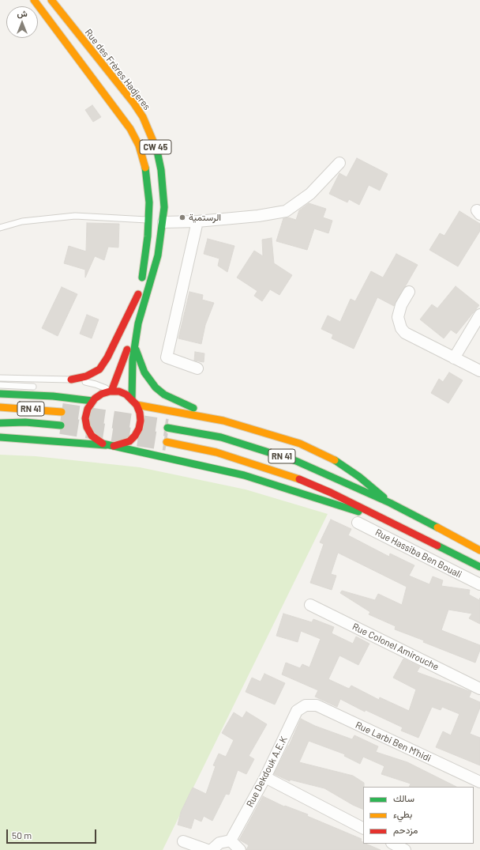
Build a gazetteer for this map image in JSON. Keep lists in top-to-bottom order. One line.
{"streets":{"main road":["Rue des Frères Hadjeres","CW 45","RN 41"],"street":["Rue Hassiba Ben Bouali","Rue Colonel Amirouche","Rue Larbi Ben M'hidi","Rue Dekdouk A.E.K"]},"crossings":[["Rue Larbi Ben M'hidi","Rue Dekdouk A.E.K"]],"places":["الرستمية"],"legend":["سالك","بطيء","مزدحم"],"scale_bar":"50 m","north":"top"}
